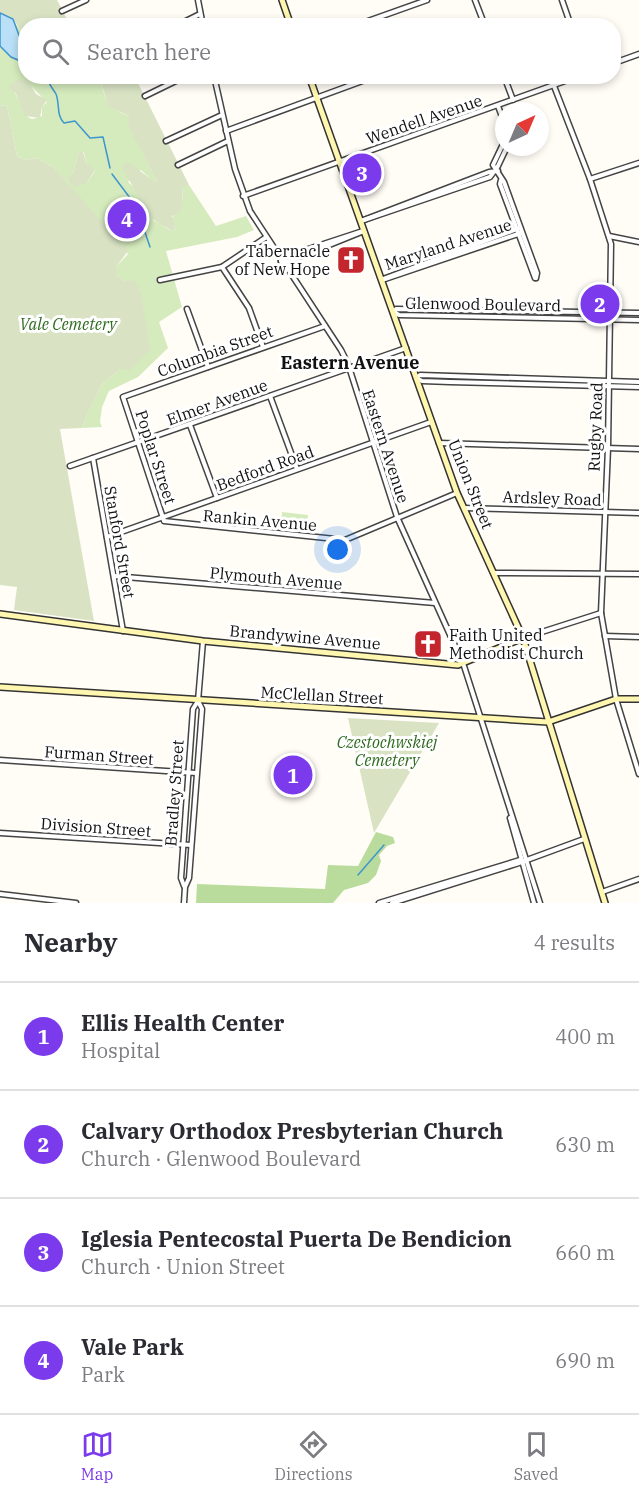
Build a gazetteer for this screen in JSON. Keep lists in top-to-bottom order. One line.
{"streets":{"main road":["Union Street","Brandywine Avenue","McClellan Street"],"street":["Wendell Avenue","Maryland Avenue","Glenwood Boulevard","Columbia Street","Elmer Avenue","Rugby Road","Eastern Avenue","Poplar Street","Bedford Road","Ardsley Road","Rankin Avenue","Stanford Street","Plymouth Avenue","Furman Street","Bradley Street","Division Street"]},"crossings":[["Wendell Avenue","Rugby Road"],["Wendell Avenue","Eastern Avenue"],["Wendell Avenue","Union Street"],["Maryland Avenue","Union Street"],["Glenwood Boulevard","Rugby Road"],["Glenwood Boulevard","Union Street"],["Columbia Street","Eastern Avenue"],["Columbia Street","Poplar Street"],["Elmer Avenue","Eastern Avenue"],["Elmer Avenue","Poplar Street"],["Elmer Avenue","Union Street"],["Elmer Avenue","Stanford Street"],["Rugby Road","Ardsley Road"],["Rugby Road","Brandywine Avenue"],["Rugby Road","McClellan Street"],["Eastern Avenue","Bedford Road"],["Eastern Avenue","Rankin Avenue"],["Eastern Avenue","Plymouth Avenue"],["Eastern Avenue","Brandywine Avenue"],["Eastern Avenue","McClellan Street"],["Poplar Street","Bedford Road"],["Poplar Street","Rankin Avenue"],["Bedford Road","Union Street"],["Bedford Road","Rankin Avenue"],["Bedford Road","Stanford Street"],["Union Street","Ardsley Road"],["Union Street","Rankin Avenue"],["Union Street","Brandywine Avenue"],["Union Street","McClellan Street"],["Stanford Street","Plymouth Avenue"],["Stanford Street","Brandywine Avenue"],["Brandywine Avenue","Bradley Street"],["McClellan Street","Bradley Street"],["Furman Street","Bradley Street"],["Bradley Street","Division Street"]],"districts":["Eastern Avenue"],"parks":["Vale Cemetery","Czestochwskiej Cemetery"],"places":{"church":["Tabernacle of New Hope","Faith United Methodist Church"]},"north":"top right","page":{"search":"Search here","pins":["3","4","2","1"],"heading":["Nearby","4 results"],"list":[{"mark":"1","name":"Ellis Health Center","note":"Hospital","value":"400 m"},{"mark":"2","name":"Calvary Orthodox Presbyterian Church","note":"Church · Glenwood Boulevard","value":"630 m"},{"mark":"3","name":"Iglesia Pentecostal Puerta De Bendicion","note":"Church · Union Street","value":"660 m"},{"mark":"4","name":"Vale Park","note":"Park","value":"690 m"}],"nav":["Map","Directions","Saved"]}}
